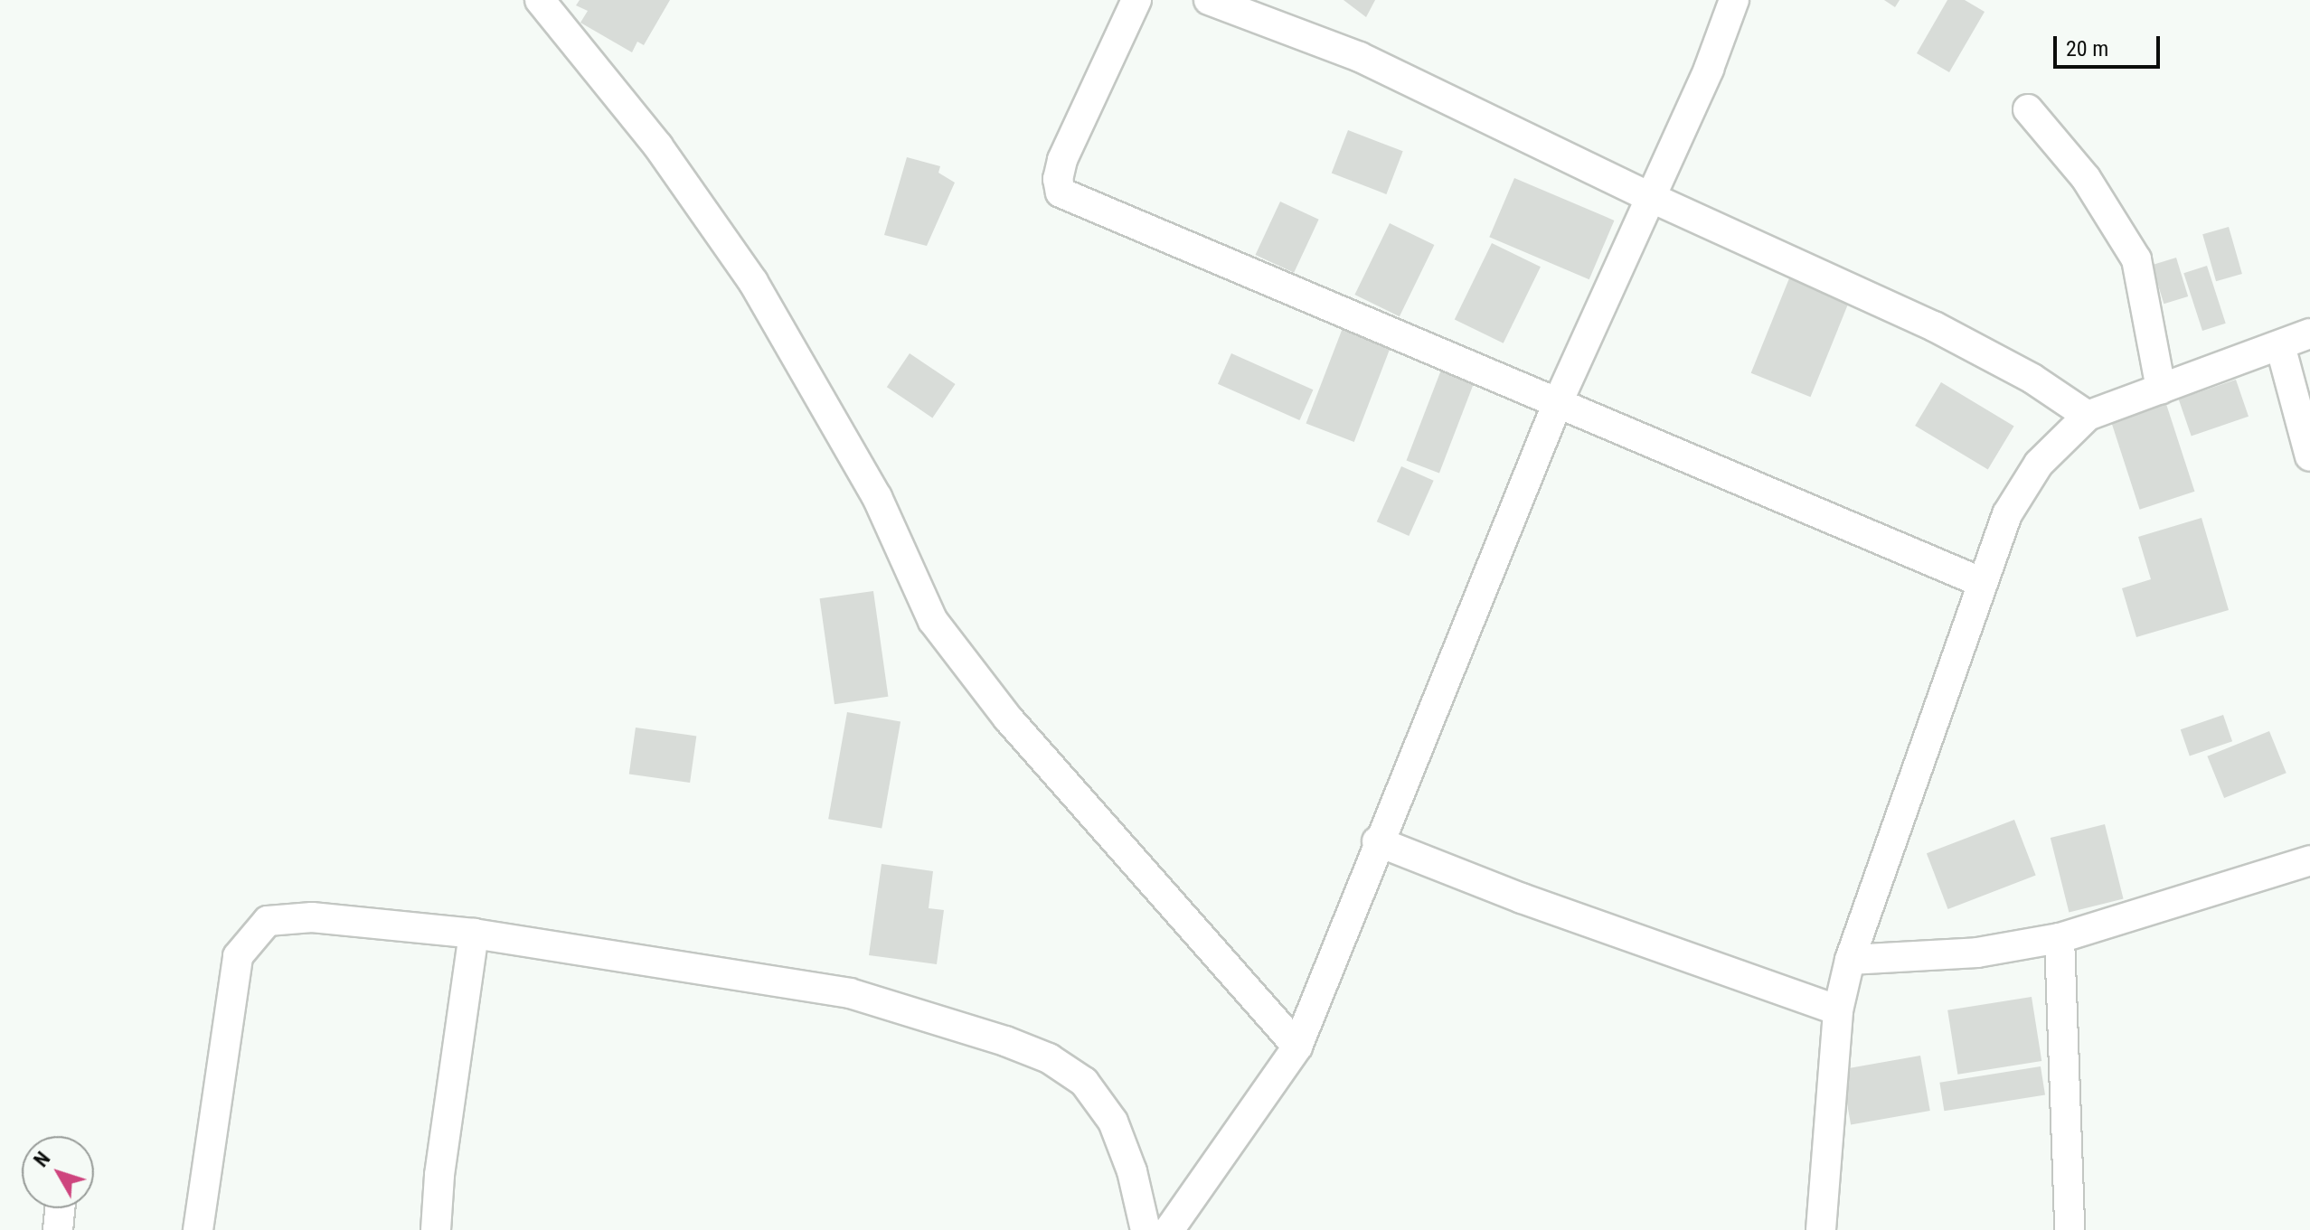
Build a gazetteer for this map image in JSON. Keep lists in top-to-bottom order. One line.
{"scale_bar":"20 m","north":"top left"}
